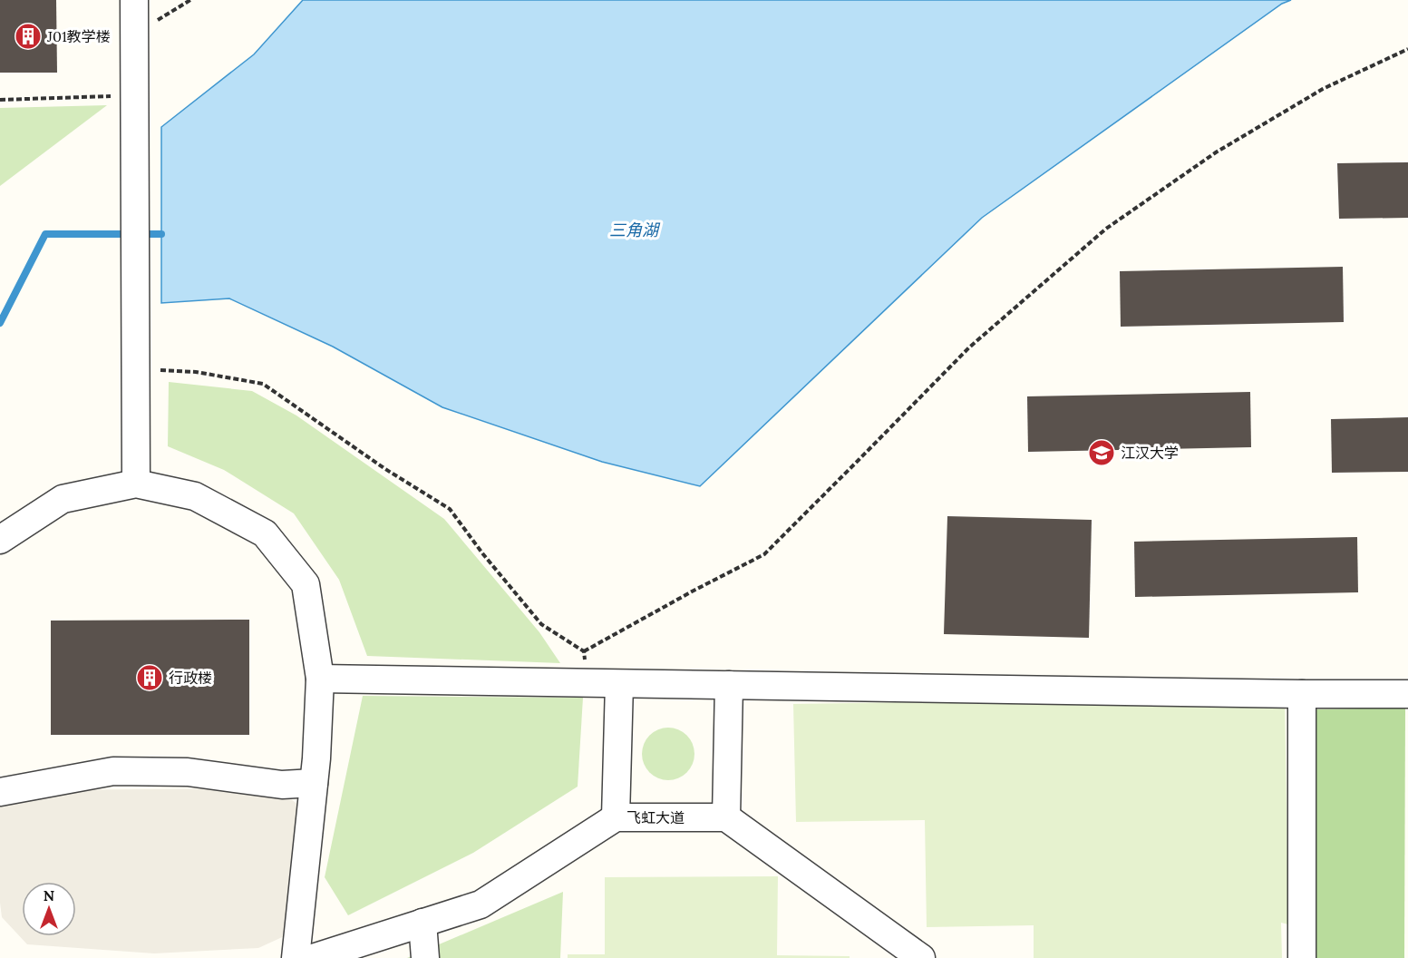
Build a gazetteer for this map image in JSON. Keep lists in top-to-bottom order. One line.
{"streets":{"lane":["飞虹大道"]},"water":["三角湖"],"places":{"building":["J01教学楼","行政楼"],"school or university":["江汉大学"]},"north":"top"}
